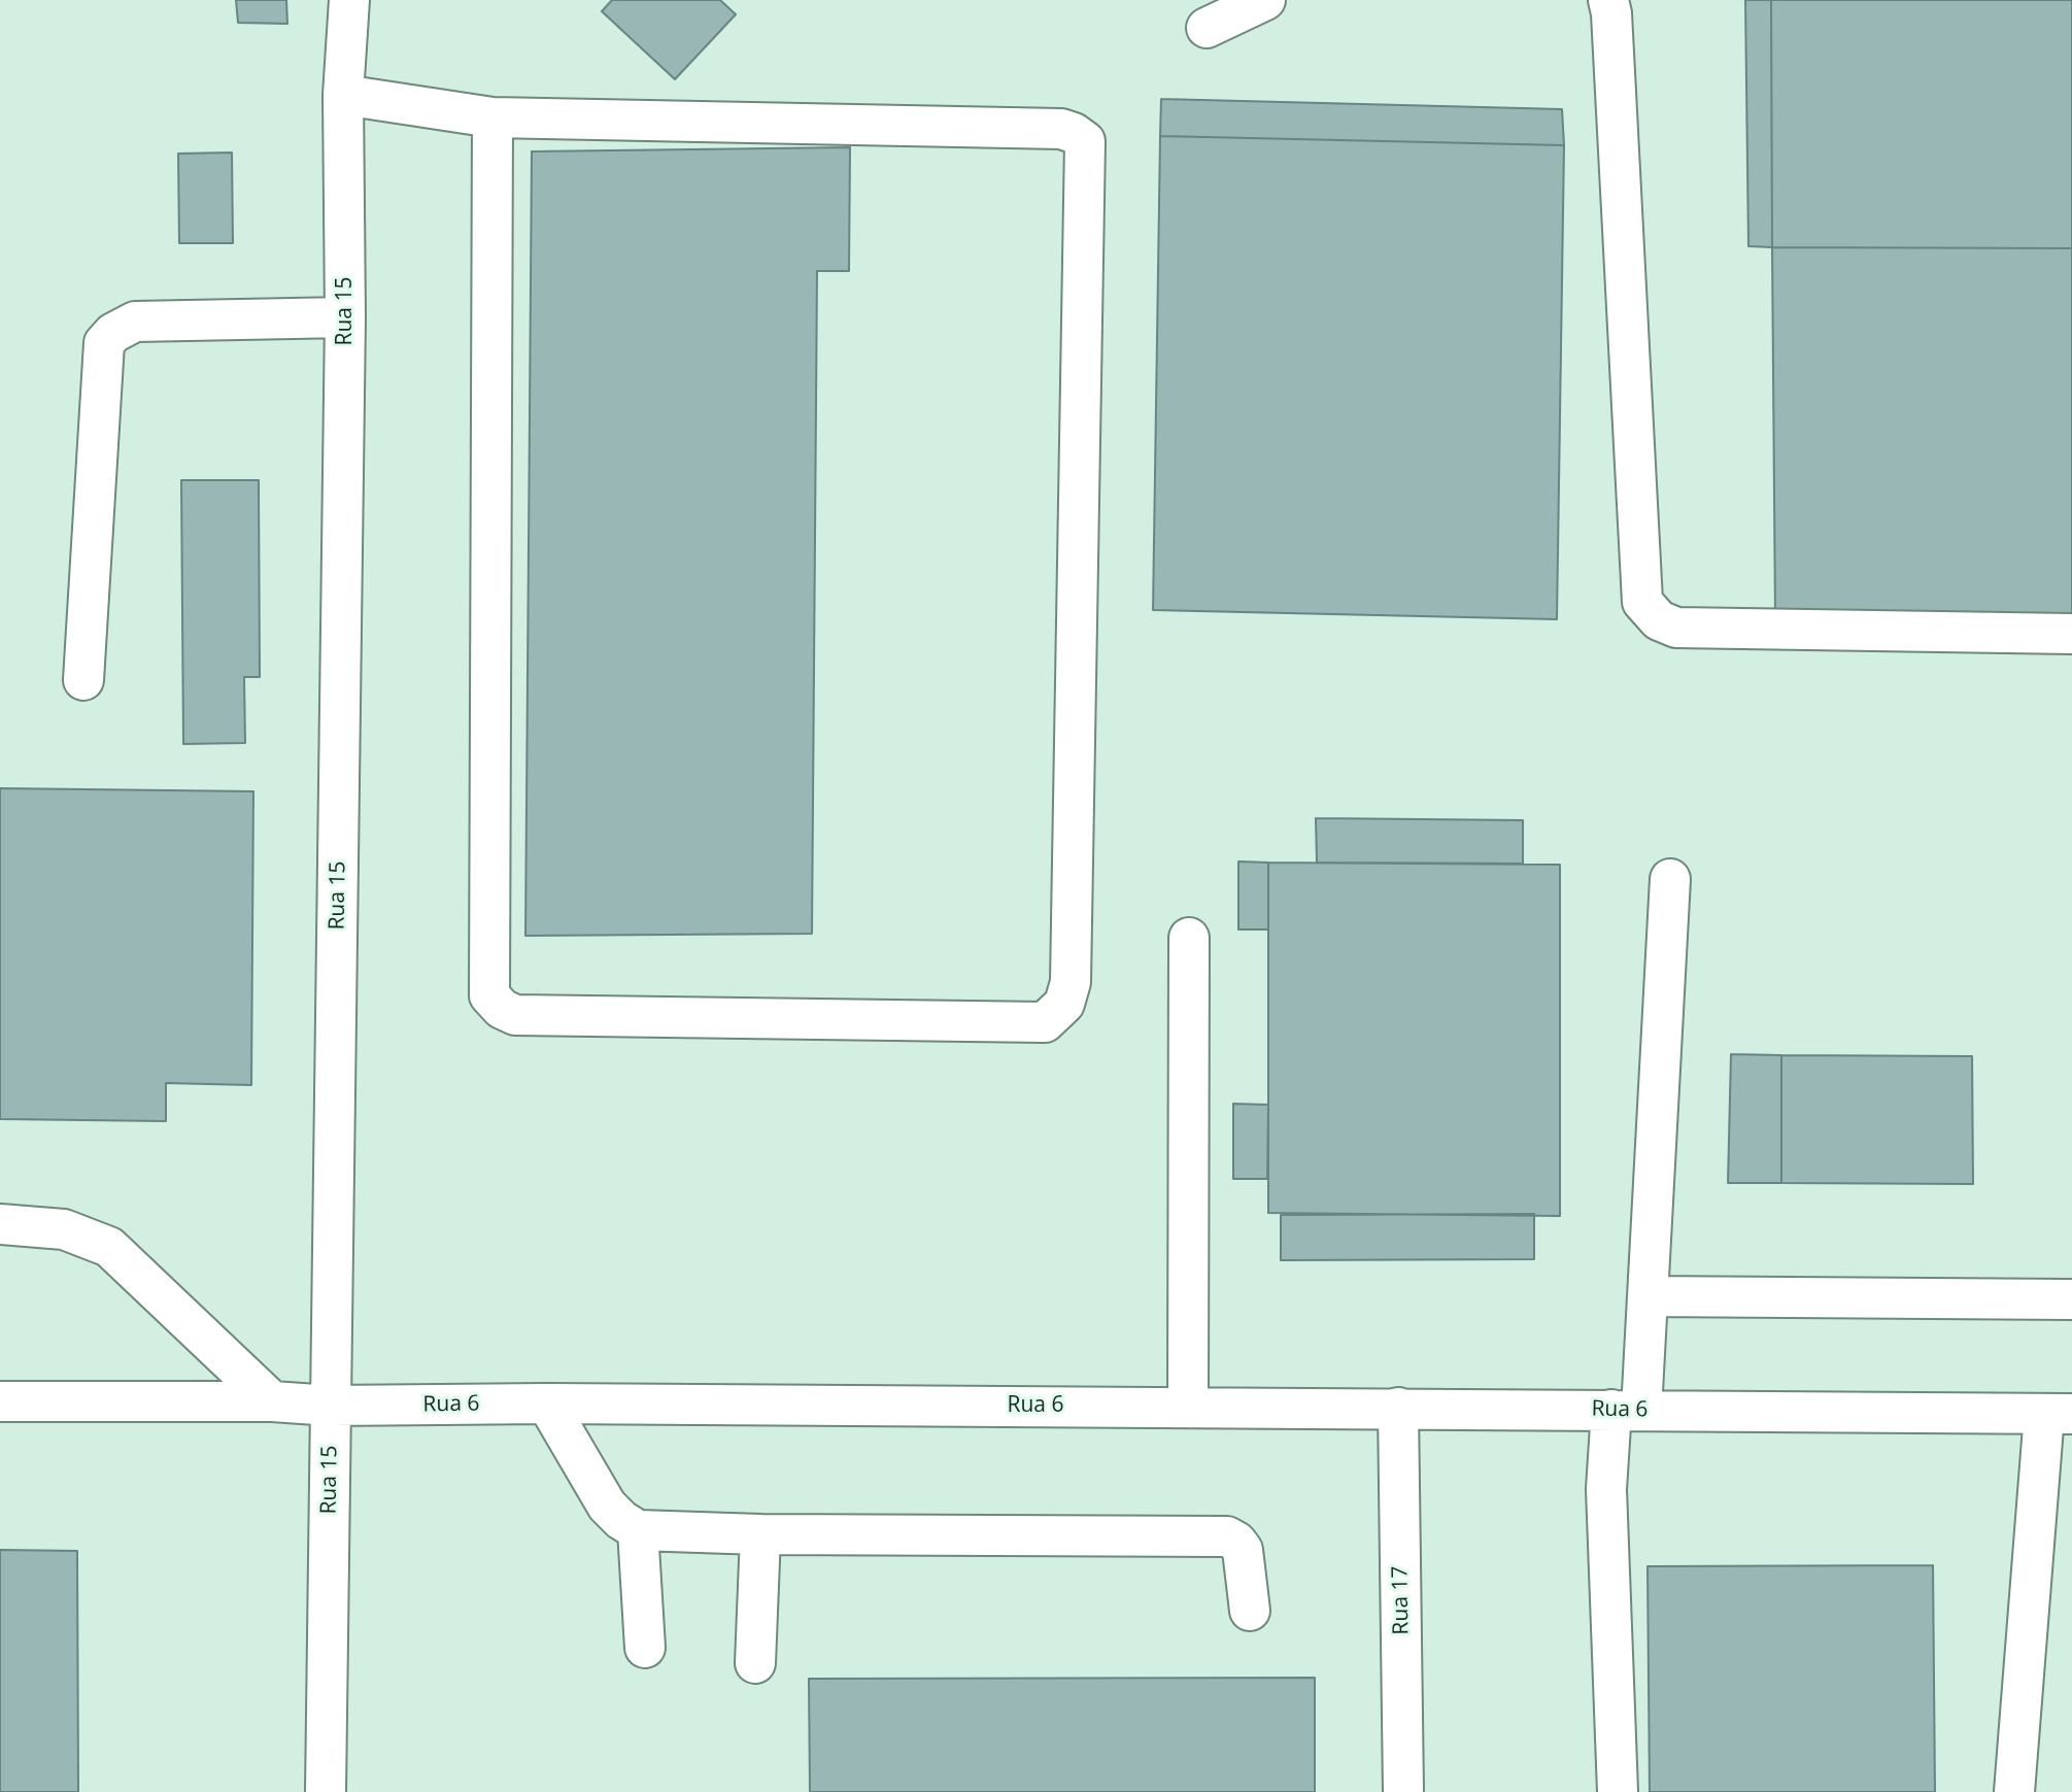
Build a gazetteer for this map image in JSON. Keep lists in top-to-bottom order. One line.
{"streets":{"street":["Rua 15","Rua 6","Rua 17"]},"crossings":[["Rua 15","Rua 6"],["Rua 6","Rua 17"]]}
